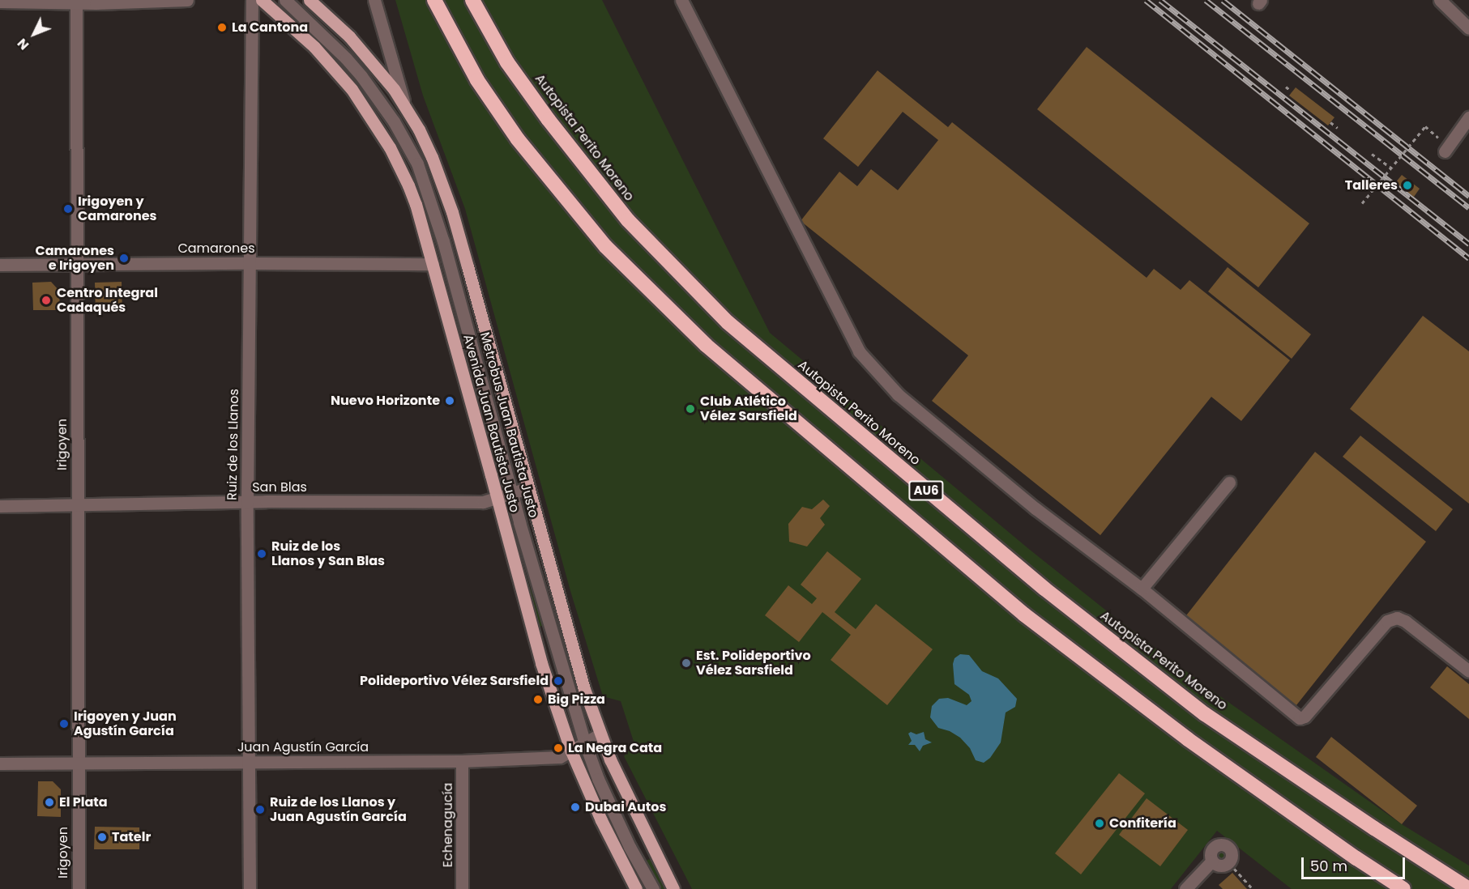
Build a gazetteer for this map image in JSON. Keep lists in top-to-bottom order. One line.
{"streets":{"highway":["Autopista Perito Moreno","AU6"],"main road":["Avenida Juan Bautista Justo"],"street":["Camarones","Metrobus Juan Bautista Justo","Irigoyen","Ruiz de los Llanos","San Blas","Juan Agustín García","Echenagucía"]},"crossings":[["Camarones","Avenida Juan Bautista Justo"],["Camarones","Irigoyen"],["Camarones","Ruiz de los Llanos"],["Avenida Juan Bautista Justo","San Blas"],["Avenida Juan Bautista Justo","Juan Agustín García"],["Metrobus Juan Bautista Justo","San Blas"],["Metrobus Juan Bautista Justo","Juan Agustín García"],["Irigoyen","San Blas"],["Irigoyen","Juan Agustín García"],["Ruiz de los Llanos","San Blas"],["Ruiz de los Llanos","Juan Agustín García"],["Juan Agustín García","Echenagucía"]],"places":["La Cantona","Talleres","Irigoyen y Camarones","Camarones e Irigoyen","Centro Integral Cadaqués","Nuevo Horizonte","Club Atlético Vélez Sarsfield","Ruiz de los Llanos y San Blas","Est. Polideportivo Vélez Sarsfield","Polideportivo Vélez Sarsfield","Big Pizza","Irigoyen y Juan Agustín García","La Negra Cata","El Plata","Dubai Autos","Ruiz de los Llanos y Juan Agustín García","Confitería","Tatelr"],"scale_bar":"50 m","north":"bottom left"}
